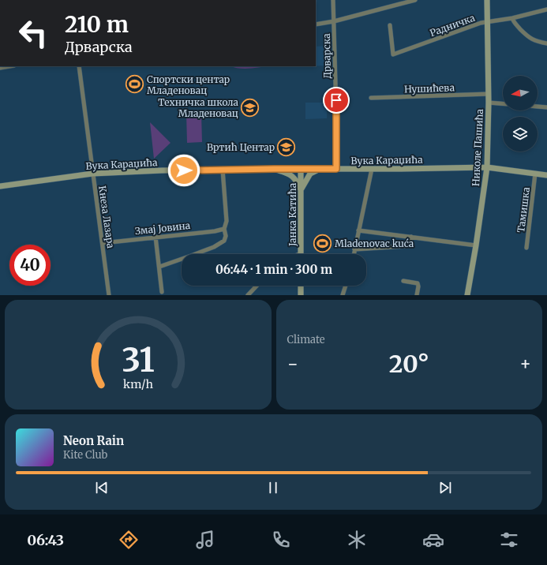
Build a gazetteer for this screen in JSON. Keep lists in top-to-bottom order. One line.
{"streets":{"street":["Радничка","Дрварска","Нушићева","Николе Пашића","Вука Караџића","Тамишка","Јанка Катића","Кнеза Лазара","Змај Јовина"]},"crossings":[["Радничка","Николе Пашића"],["Дрварска","Вука Караџића"],["Нушићева","Николе Пашића"],["Николе Пашића","Вука Караџића"],["Вука Караџића","Тамишка"],["Вука Караџића","Јанка Катића"],["Вука Караџића","Кнеза Лазара"],["Кнеза Лазара","Змај Јовина"]],"places":{"sports":["Спортски центар Младеновац","Mladenovac kuća"],"school or university":["Техничка школа Младеновац","Вртић Центар"]},"north":"left","page":{"turn":["210 m","Дрварска"],"limit":"40","trip":"06:44 · 1 min · 300 m","tile":"Climate","heat":["−","20°","+"],"song":["Neon Rain","Kite Club"],"tabs":"06:43","gauge":["31","km/h"]}}
